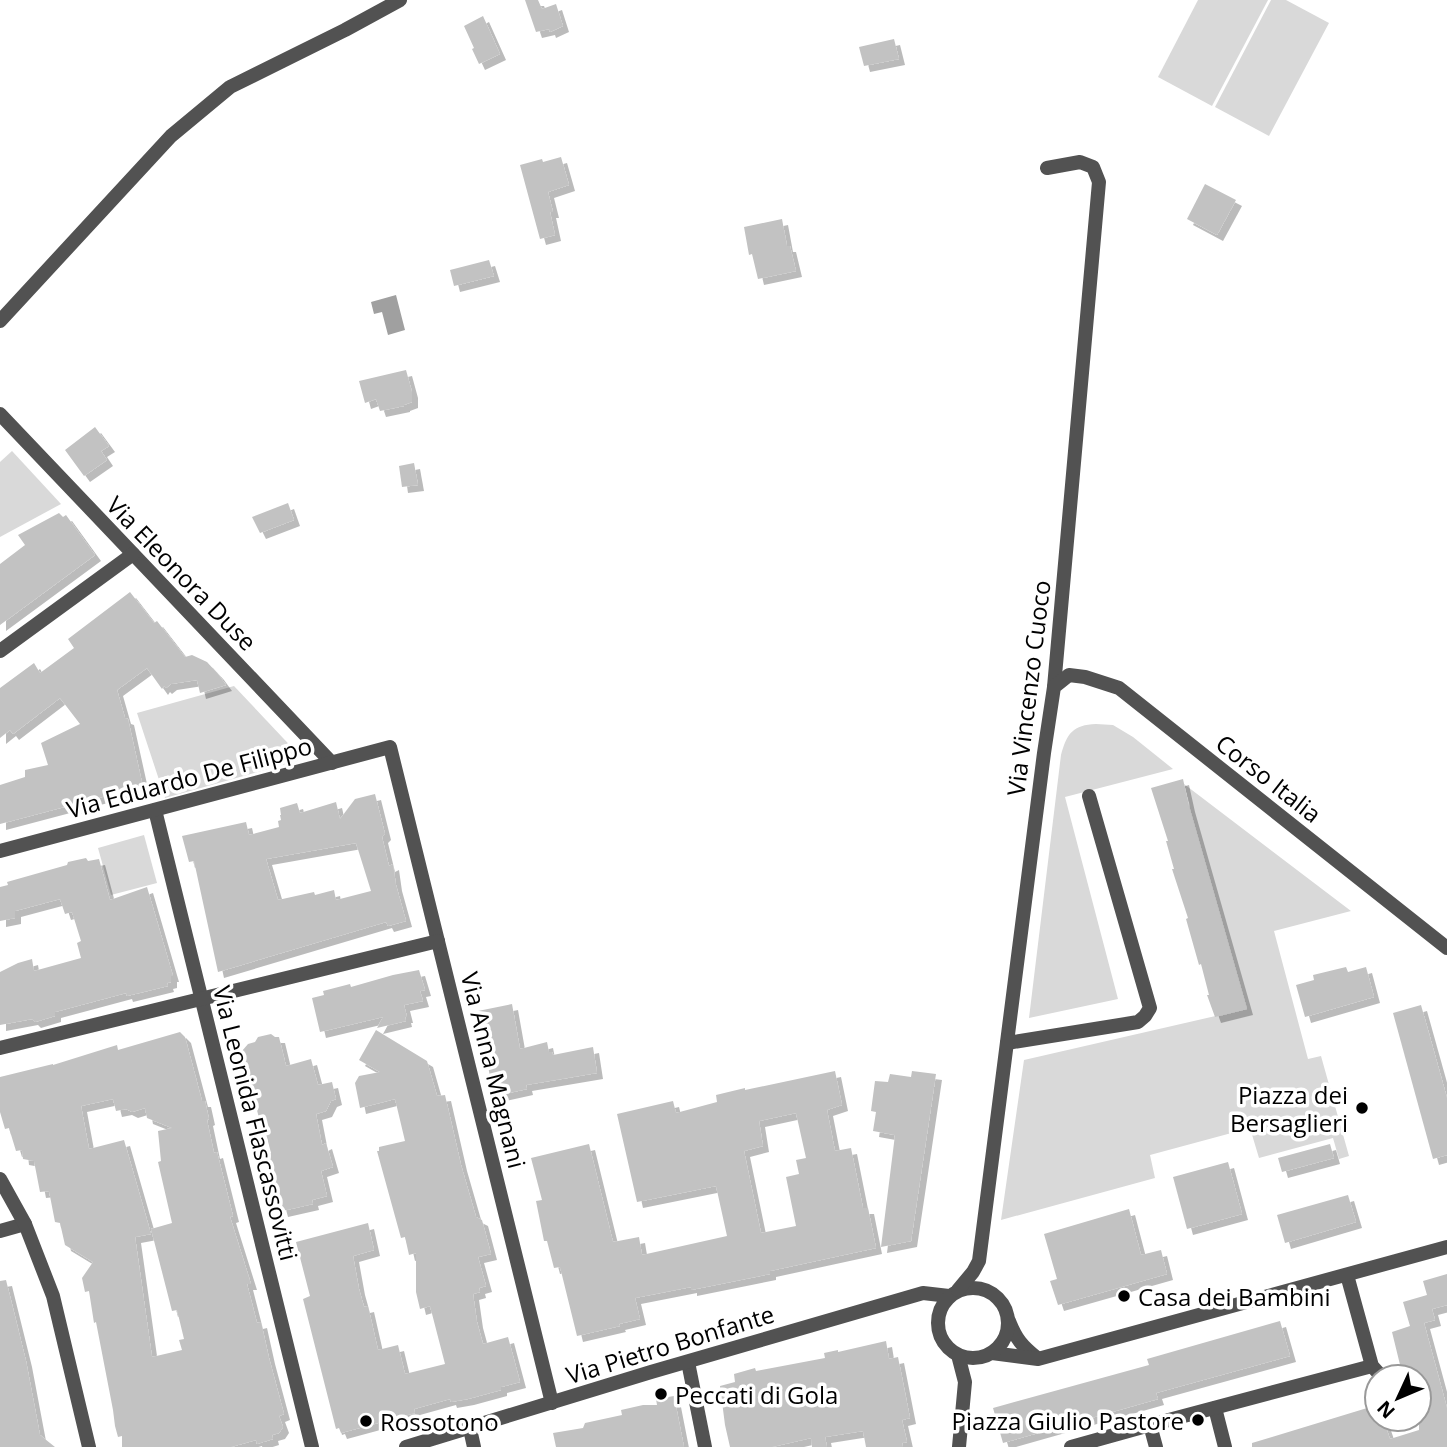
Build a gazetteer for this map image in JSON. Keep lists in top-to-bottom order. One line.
{"streets":{"street":["Via Eleonora Duse","Via Vincenzo Cuoco","Via Eduardo De Filippo","Corso Italia","Via Anna Magnani","Via Leonida Flascassovitti","Via Pietro Bonfante"]},"crossings":[["Via Eleonora Duse","Via Eduardo De Filippo"],["Via Vincenzo Cuoco","Corso Italia"],["Via Vincenzo Cuoco","Via Pietro Bonfante"],["Via Eduardo De Filippo","Via Anna Magnani"],["Via Eduardo De Filippo","Via Leonida Flascassovitti"],["Via Anna Magnani","Via Pietro Bonfante"]],"places":["Piazza dei Bersaglieri","Casa dei Bambini","Peccati di Gola","Piazza Giulio Pastore","Rossotono"],"north":"bottom left"}
